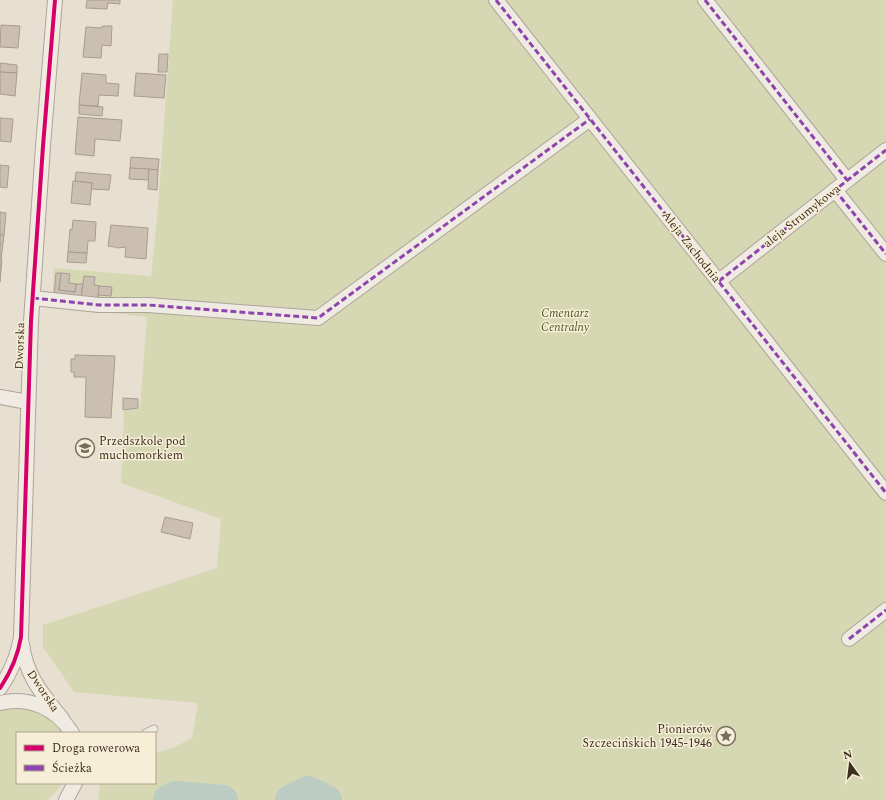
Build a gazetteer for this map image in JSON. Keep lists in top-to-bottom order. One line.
{"streets":{"street":["aleja Strumykowa","Aleja Zachodnia","Dworska"]},"crossings":[["aleja Strumykowa","Aleja Zachodnia"]],"parks":["Cmentarz Centralny"],"places":{"school or university":["Przedszkole pod muchomorkiem"],"place":["Pionierów Szczecińskich 1945-1946"]},"legend":["Droga rowerowa","Ścieżka"],"north":"top"}
